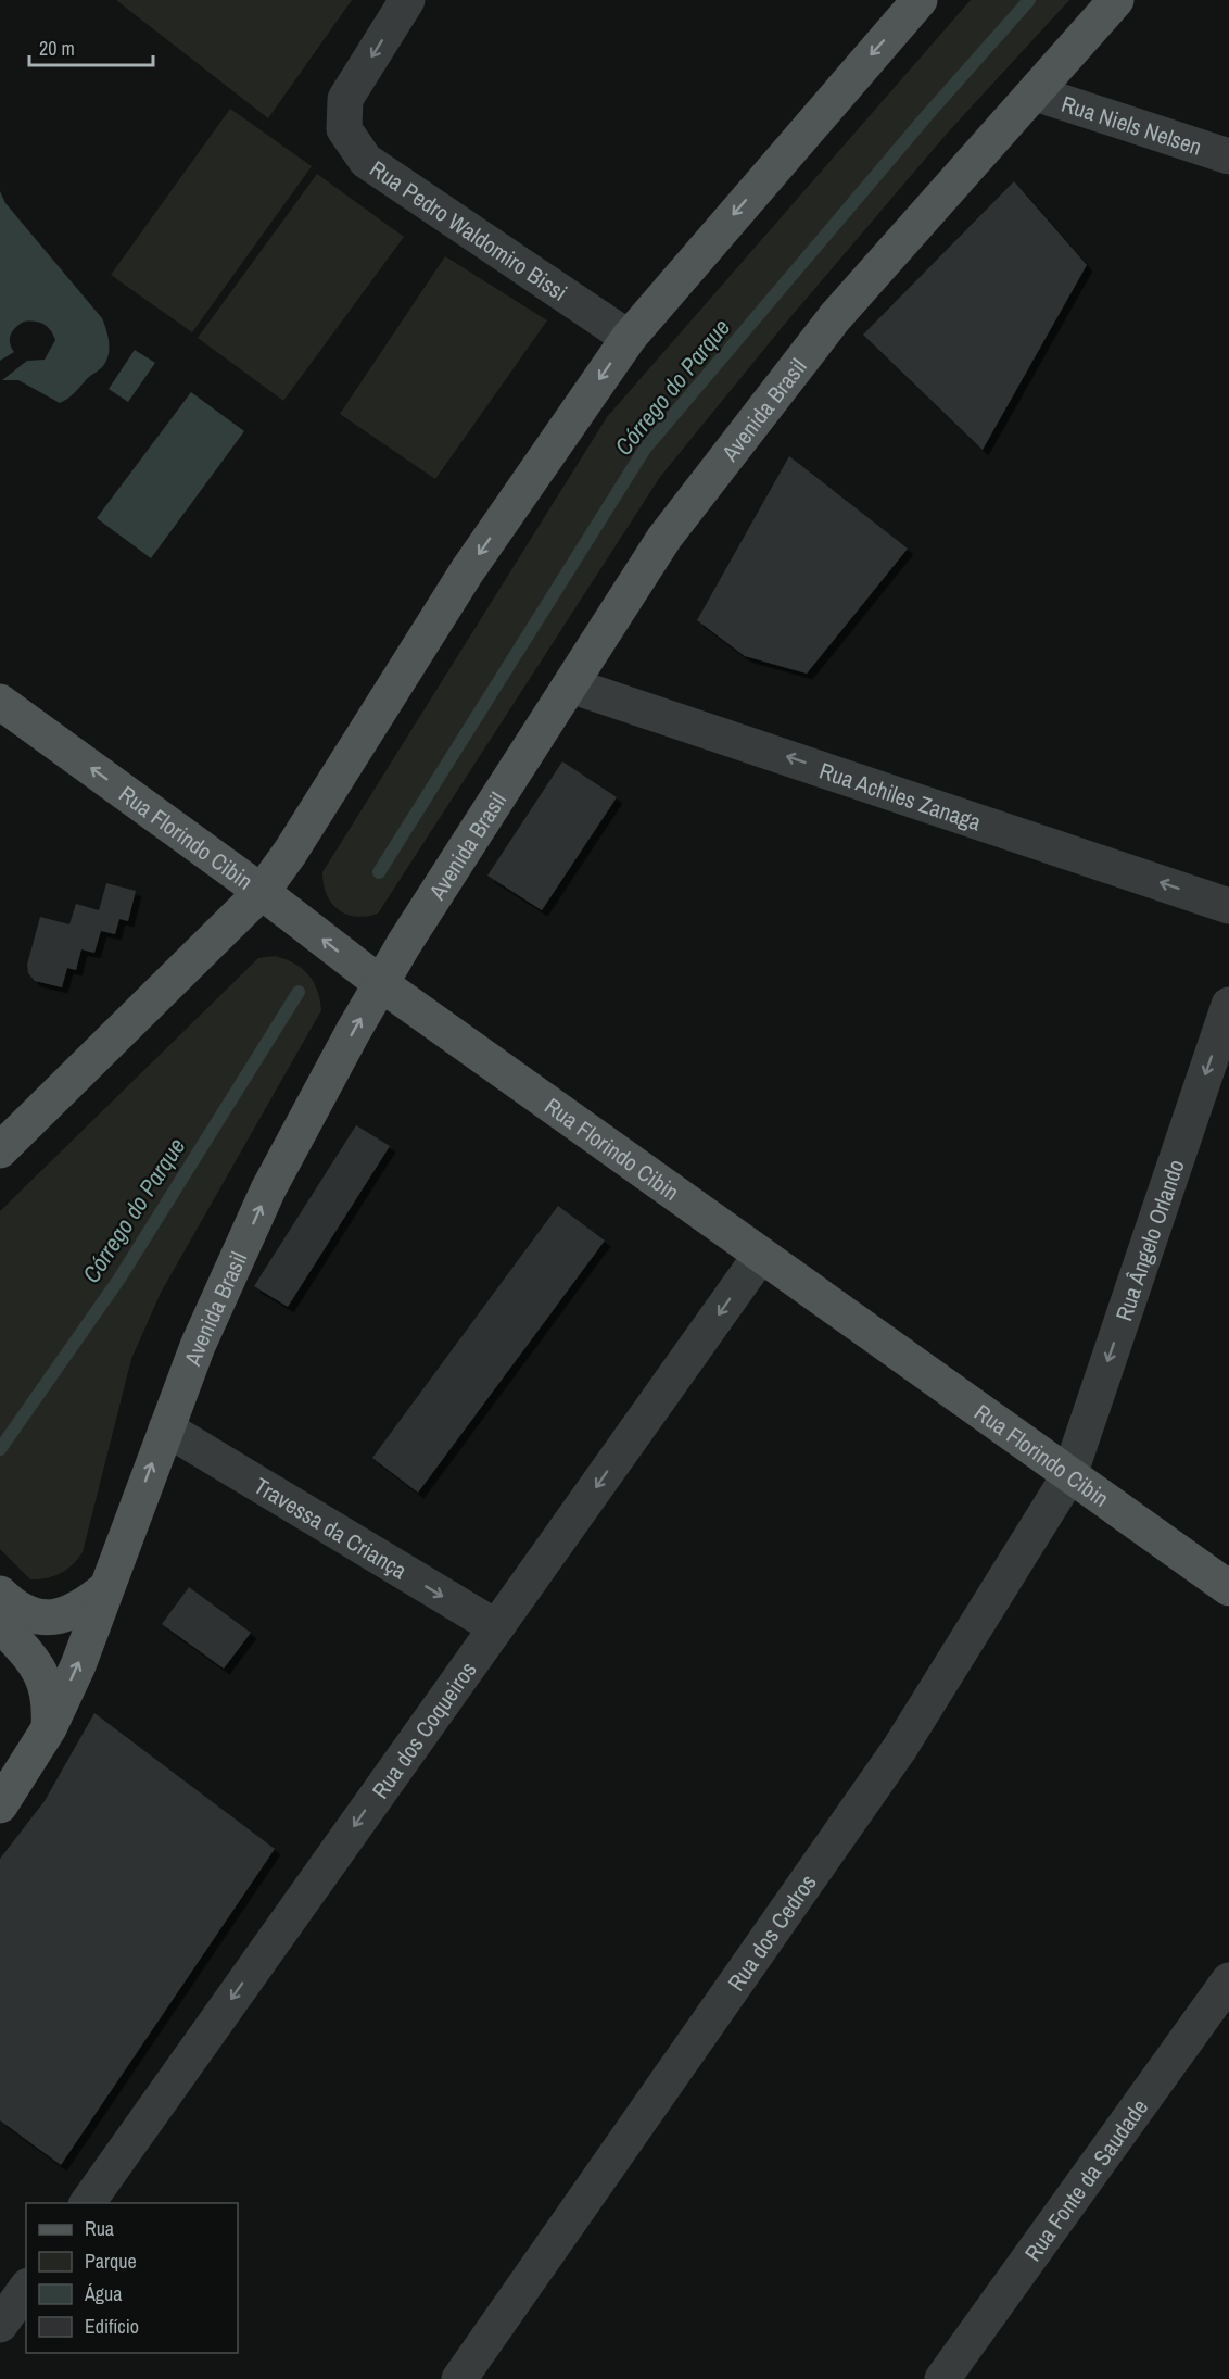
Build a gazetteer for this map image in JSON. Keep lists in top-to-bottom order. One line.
{"streets":{"main road":["Avenida Brasil","Rua Florindo Cibin"],"street":["Rua Niels Nelsen","Rua Pedro Waldomiro Bissi","Rua Achiles Zanaga","Rua Ângelo Orlando","Travessa da Criança","Rua dos Coqueiros","Rua dos Cedros","Rua Fonte da Saudade"]},"crossings":[["Rua Niels Nelsen","Avenida Brasil"],["Avenida Brasil","Rua Achiles Zanaga"],["Avenida Brasil","Rua Florindo Cibin"],["Avenida Brasil","Travessa da Criança"],["Rua Florindo Cibin","Rua Ângelo Orlando"],["Rua Florindo Cibin","Rua dos Coqueiros"],["Rua Florindo Cibin","Rua dos Cedros"],["Rua Ângelo Orlando","Rua dos Cedros"],["Travessa da Criança","Rua dos Coqueiros"]],"one_way":["Rua Pedro Waldomiro Bissi","Rua Achiles Zanaga","Rua Ângelo Orlando","Travessa da Criança","Rua dos Coqueiros"],"water":["Córrego do Parque"],"legend":["Rua","Parque","Água","Edifício"],"scale_bar":"20 m"}
